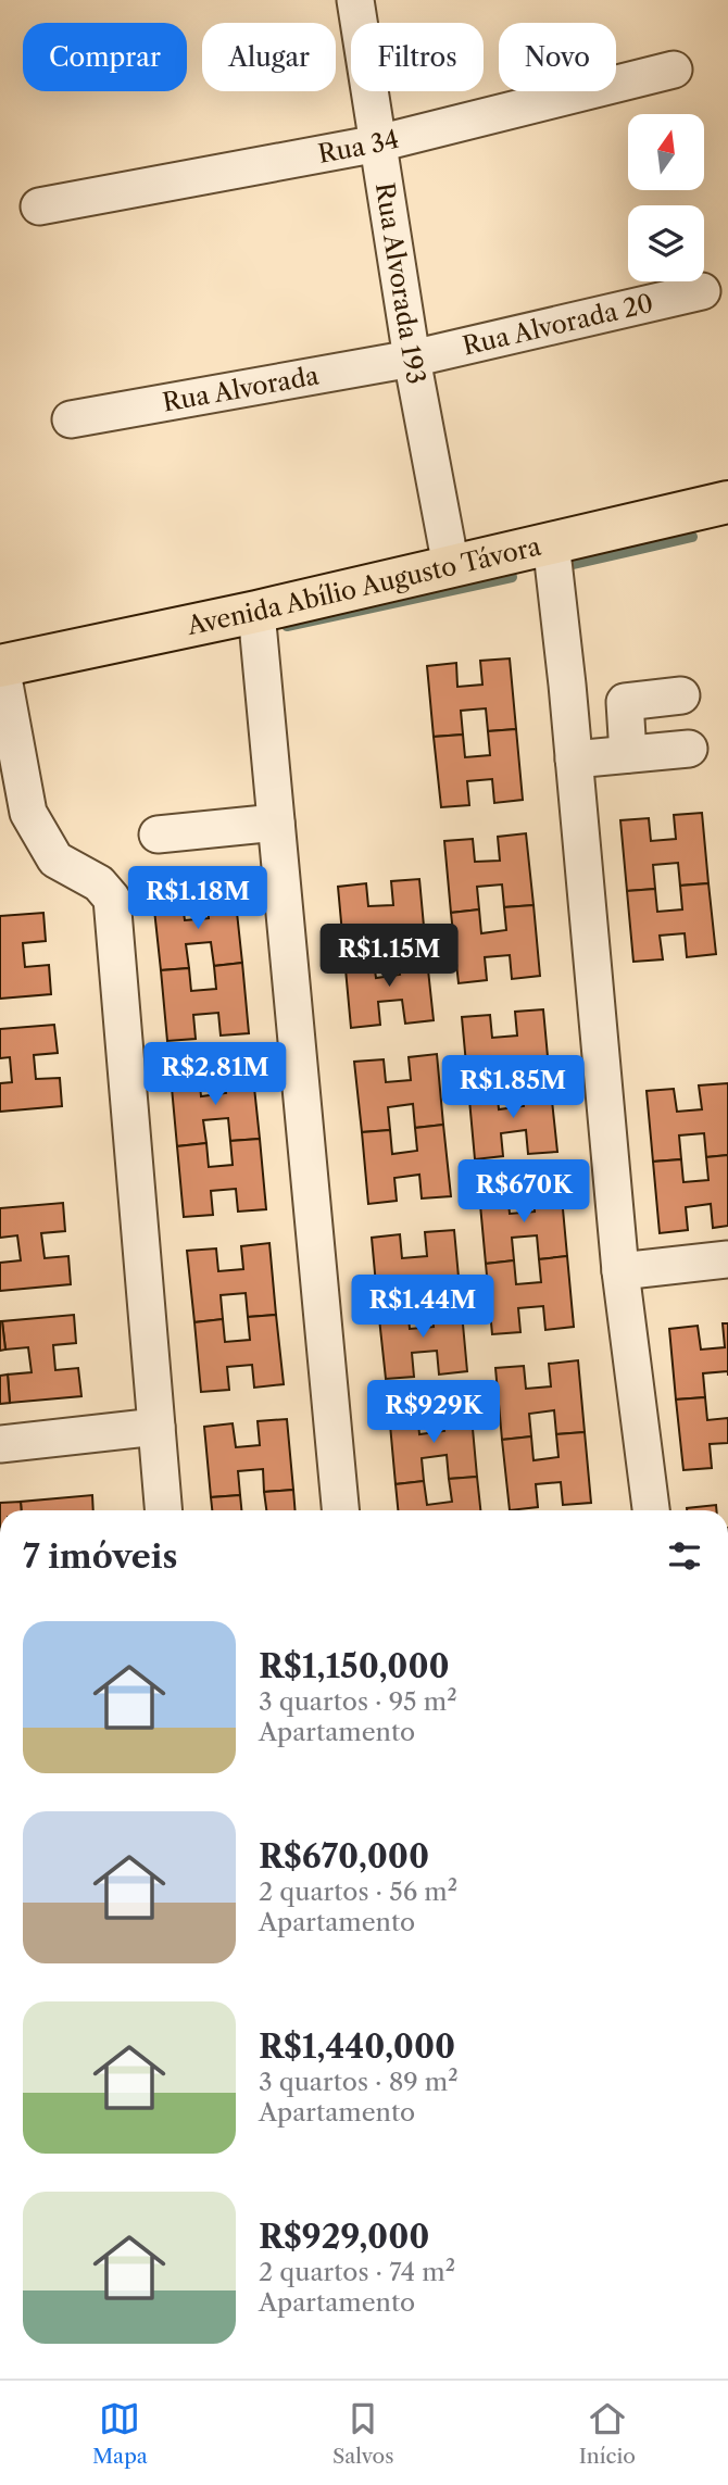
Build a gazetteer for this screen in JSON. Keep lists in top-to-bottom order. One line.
{"streets":{"main road":["Avenida Abílio Augusto Távora"],"street":["Rua 34","Rua Alvorada 193","Rua Alvorada 20","Rua Alvorada"]},"crossings":[["Rua 34","Rua Alvorada 193"],["Rua Alvorada 193","Rua Alvorada 20"],["Rua Alvorada 193","Rua Alvorada"],["Rua Alvorada 193","Avenida Abílio Augusto Távora"],["Rua Alvorada 20","Rua Alvorada"]],"north":"top","page":{"chip":["Comprar","Alugar","Filtros","Novo"],"price":["R$1.18M","R$1.15M","R$2.81M","R$1.85M","R$670K","R$1.44M","R$929K"],"heading":"7 imóveis","list":[{"name":"R$1,150,000","note":"3 quartos · 95 m² · Apartamento"},{"name":"R$670,000","note":"2 quartos · 56 m² · Apartamento"},{"name":"R$1,440,000","note":"3 quartos · 89 m² · Apartamento"},{"name":"R$929,000","note":"2 quartos · 74 m² · Apartamento"}],"tabs":["Mapa","Salvos","Início"]}}
